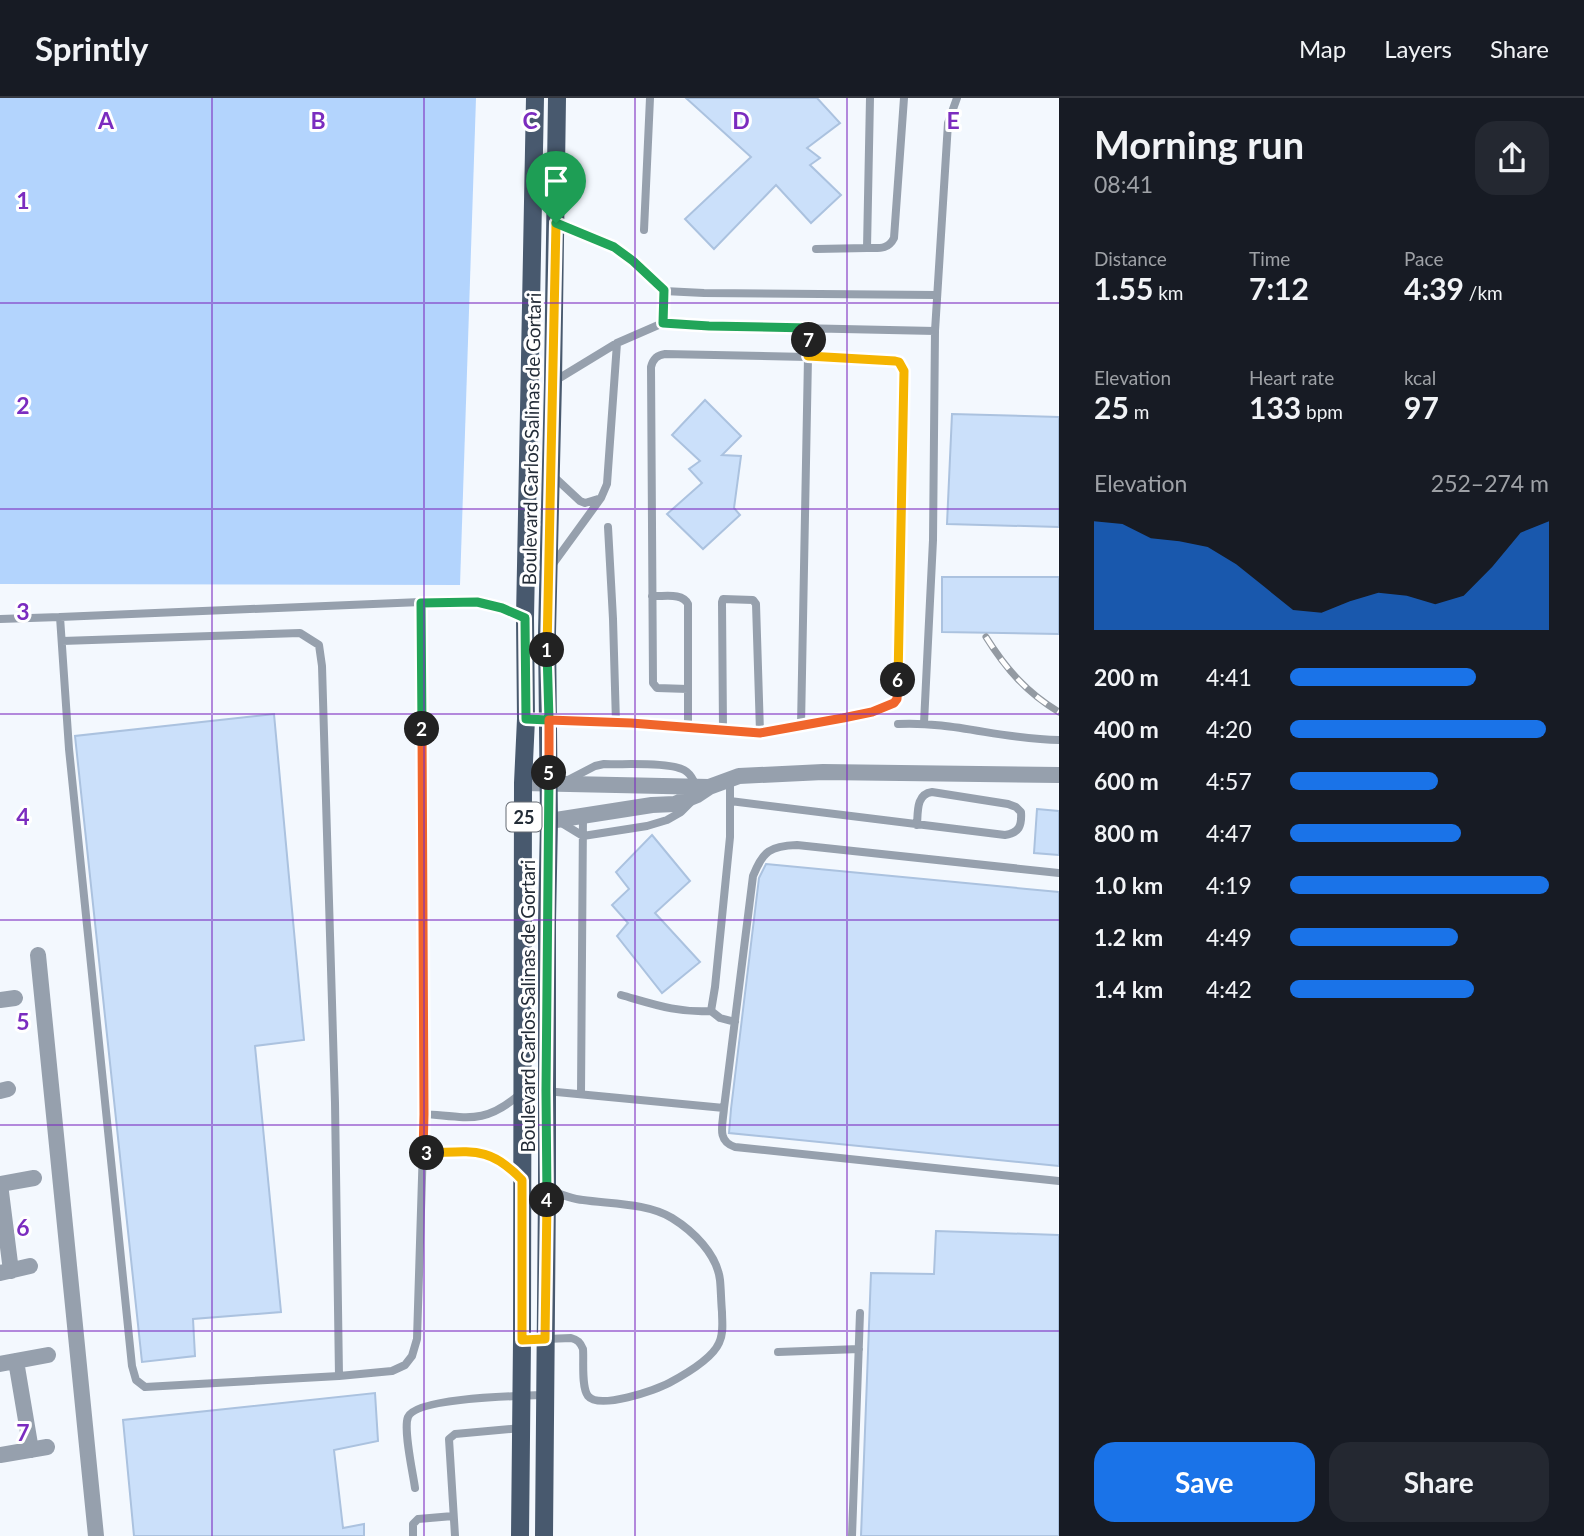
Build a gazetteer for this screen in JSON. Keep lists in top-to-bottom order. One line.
{"streets":{"main road":["Boulevard Carlos Salinas de Gortari","25"]},"page":{"header":"Sprintly","nav":["Map","Layers","Share"],"heading":["Morning run","08:41"],"stats":[["Distance","1.55 km"],["Time","7:12"],["Pace","4:39 /km"],["Elevation","25 m"],["Heart rate","133 bpm"],["kcal","97"]],"pins":["7","1","6","2","5","3","4"],"chart":["Elevation","252–274 m"],"list":[{"name":"200 m","note":"4:41"},{"name":"400 m","note":"4:20"},{"name":"600 m","note":"4:57"},{"name":"800 m","note":"4:47"},{"name":"1.0 km","note":"4:19"},{"name":"1.2 km","note":"4:49"},{"name":"1.4 km","note":"4:42"}],"buttons":["Save","Share"]},"grid":{"columns":["A","B","C","D","E"],"rows":["1","2","3","4","5","6","7"]}}
